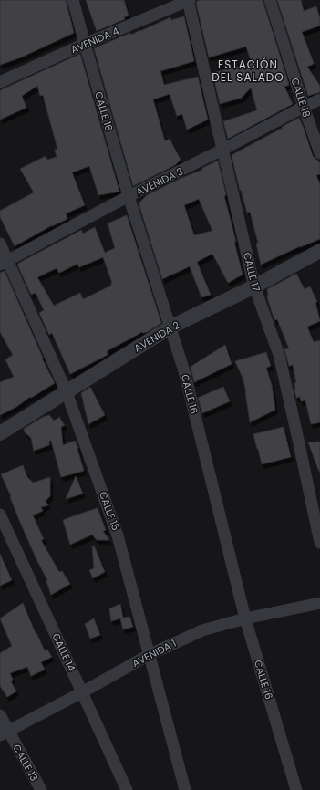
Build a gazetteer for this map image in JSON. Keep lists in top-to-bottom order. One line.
{"streets":{"street":["AVENIDA 4","CALLE 18","CALLE 16","AVENIDA 3","CALLE 17","AVENIDA 2","CALLE 15","CALLE 14","AVENIDA 1","CALLE 13"]},"crossings":[["AVENIDA 4","CALLE 16"],["AVENIDA 4","CALLE 17"],["CALLE 18","AVENIDA 3"],["CALLE 16","AVENIDA 3"],["CALLE 16","AVENIDA 2"],["CALLE 16","AVENIDA 1"],["AVENIDA 3","CALLE 17"],["AVENIDA 3","CALLE 15"],["CALLE 17","AVENIDA 2"],["AVENIDA 2","CALLE 15"],["CALLE 15","AVENIDA 1"],["CALLE 14","AVENIDA 1"],["AVENIDA 1","CALLE 13"]],"districts":["ESTACIÓN DEL SALADO"]}
